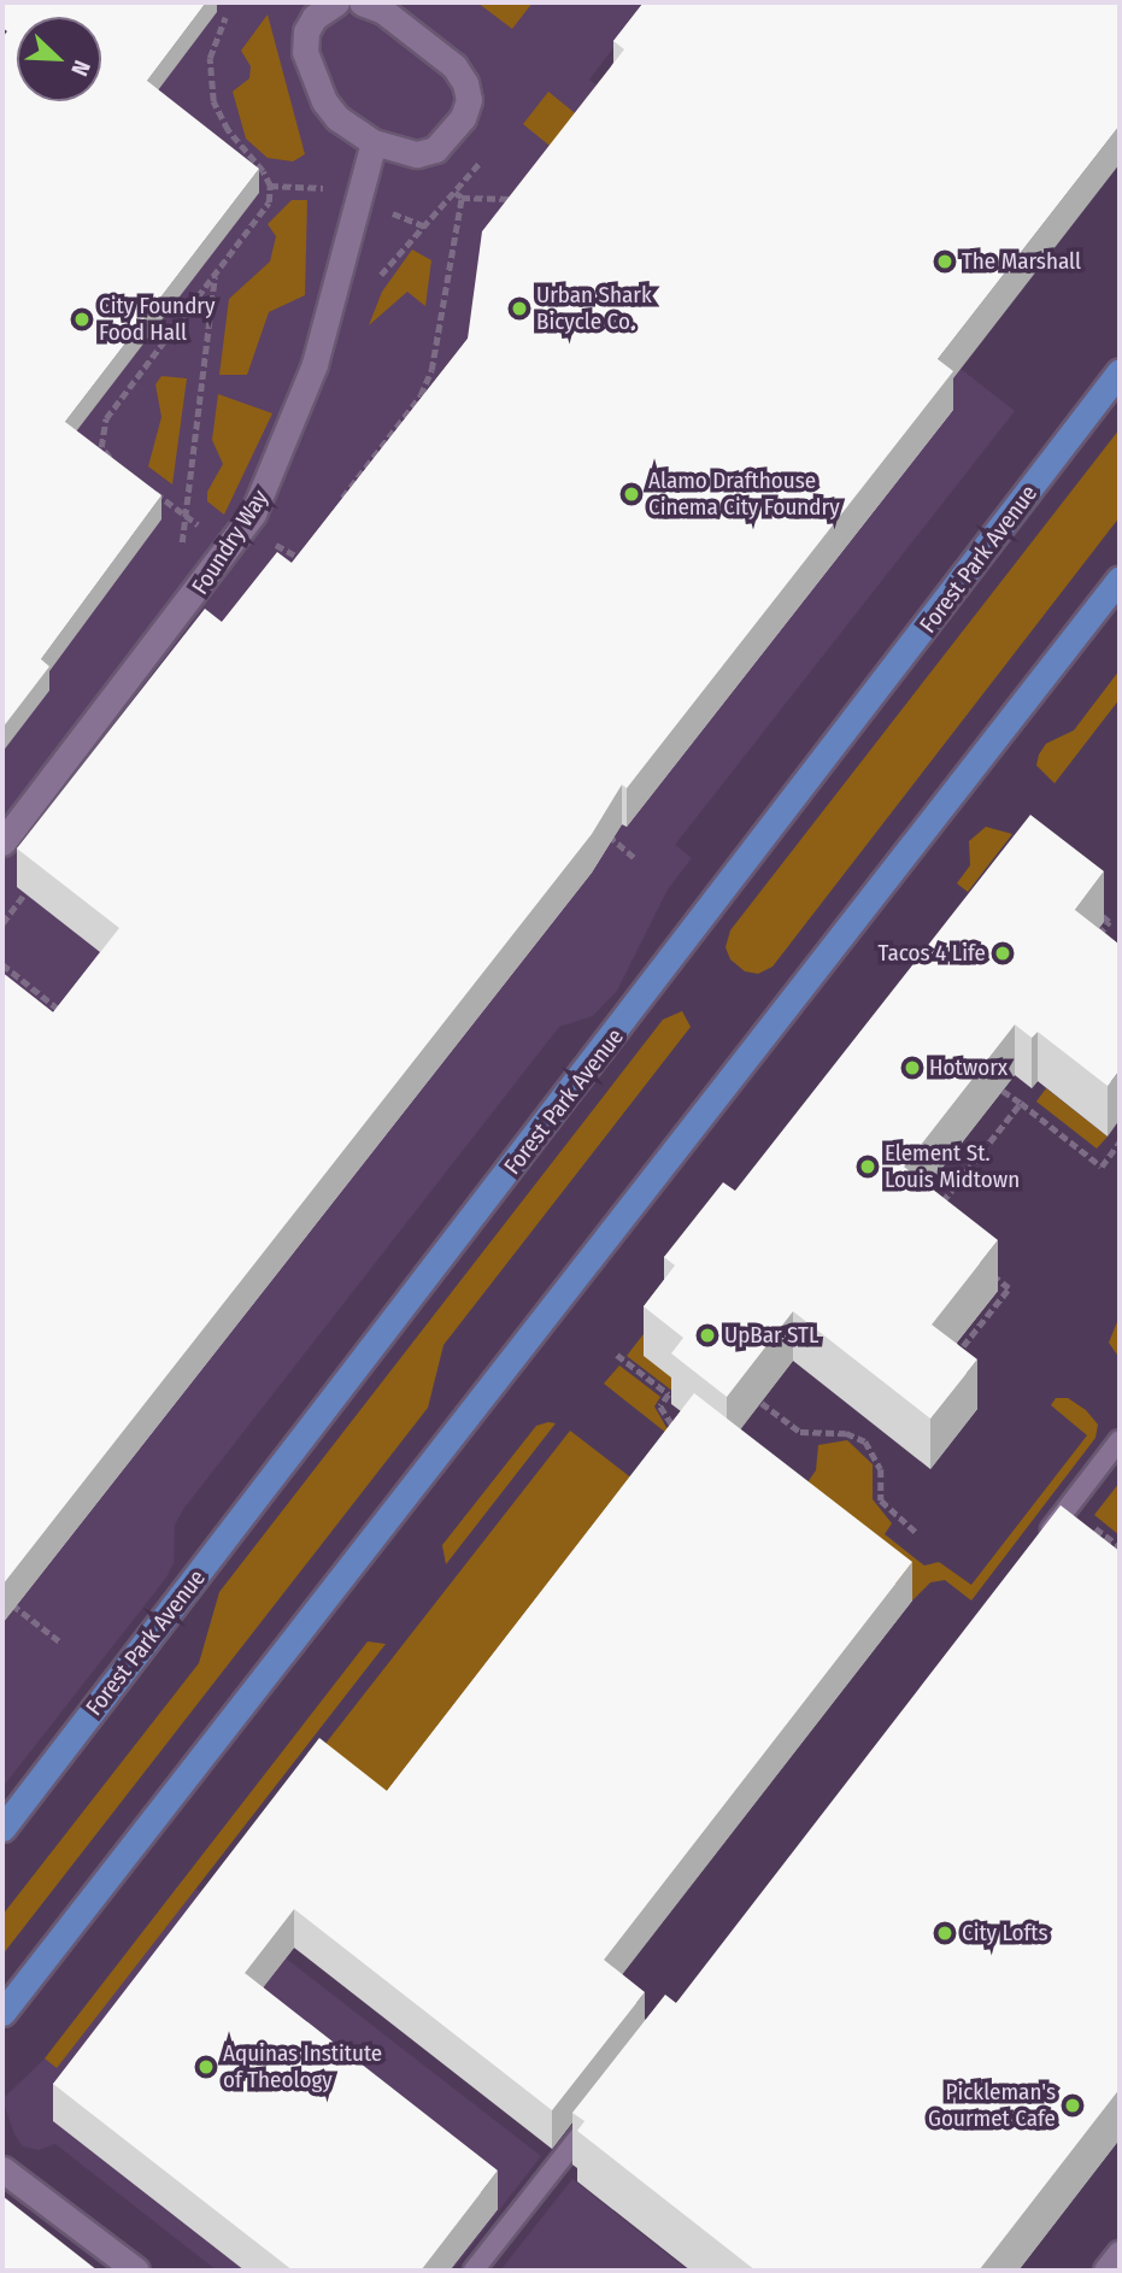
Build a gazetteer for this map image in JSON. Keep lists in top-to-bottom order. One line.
{"streets":{"main road":["Forest Park Avenue"],"street":["Foundry Way"]},"places":["The Marshall","Urban Shark Bicycle Co.","City Foundry Food Hall","Alamo Drafthouse Cinema City Foundry","Tacos 4 Life","Hotworx","Element St. Louis Midtown","UpBar STL","City Lofts","Aquinas Institute of Theology","Pickleman's Gourmet Cafe"],"north":"bottom right"}
